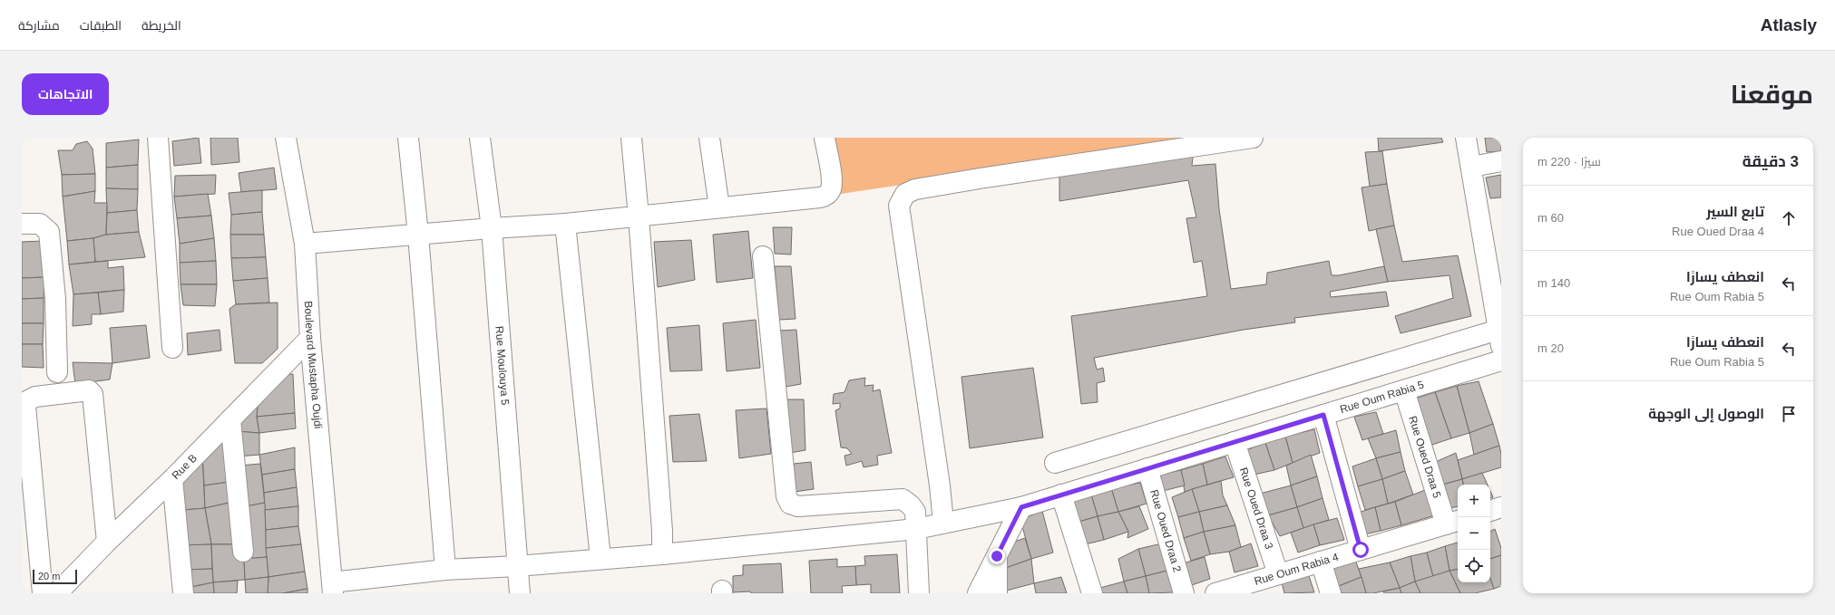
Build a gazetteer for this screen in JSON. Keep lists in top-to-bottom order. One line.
{"streets":{"street":["Boulevard Mustapha Oujdi","Rue Moulouya 5","Rue Oum Rabia 5","Rue Oued Draa 5","Rue B","Rue Oued Draa 3","Rue Oued Draa 2","Rue Oum Rabia 4"]},"crossings":[["Boulevard Mustapha Oujdi","Rue Oum Rabia 5"],["Boulevard Mustapha Oujdi","Rue B"],["Rue Moulouya 5","Rue Oum Rabia 5"],["Rue Oum Rabia 5","Rue Oued Draa 5"],["Rue Oum Rabia 5","Rue Oued Draa 3"],["Rue Oum Rabia 5","Rue Oued Draa 2"],["Rue Oued Draa 5","Rue Oum Rabia 4"],["Rue Oued Draa 3","Rue Oum Rabia 4"]],"scale_bar":"20 m","page":{"header":"Atlasly","nav":["الخريطة","الطبقات","مشاركة"],"title":"موقعنا","buttons":"الاتجاهات","heading":["3 دقيقة","سيرًا · 220 m"],"list":[["تابع السير","Rue Oued Draa 4","60 m"],["انعطف يسارًا","Rue Oum Rabia 5","140 m"],["انعطف يسارًا","Rue Oum Rabia 5","20 m"],"الوصول إلى الوجهة"],"map_buttons":["+","−"],"scale":"20 m"}}
